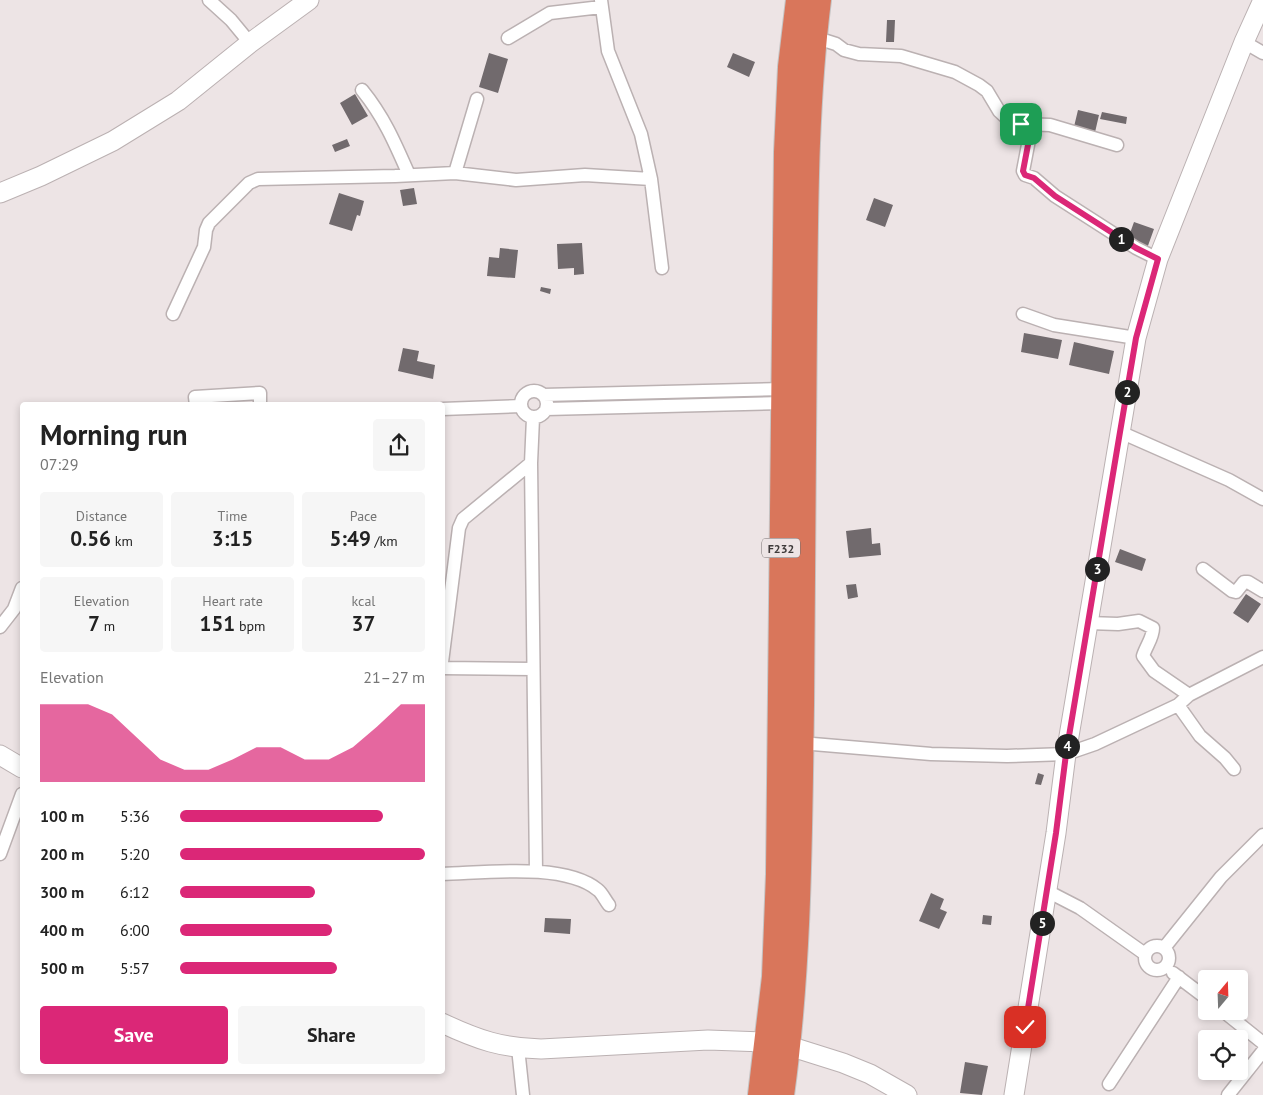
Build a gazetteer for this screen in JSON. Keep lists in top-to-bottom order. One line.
{"streets":{"highway":["F232"]},"north":"top","page":{"pins":["1","2","3","4","5"],"heading":["Morning run","07:29"],"stats":[["Distance","0.56 km"],["Time","3:15"],["Pace","5:49 /km"],["Elevation","7 m"],["Heart rate","151 bpm"],["kcal","37"]],"chart":["Elevation","21–27 m"],"list":[{"name":"100 m","note":"5:36"},{"name":"200 m","note":"5:20"},{"name":"300 m","note":"6:12"},{"name":"400 m","note":"6:00"},{"name":"500 m","note":"5:57"}],"buttons":["Save","Share"]}}
